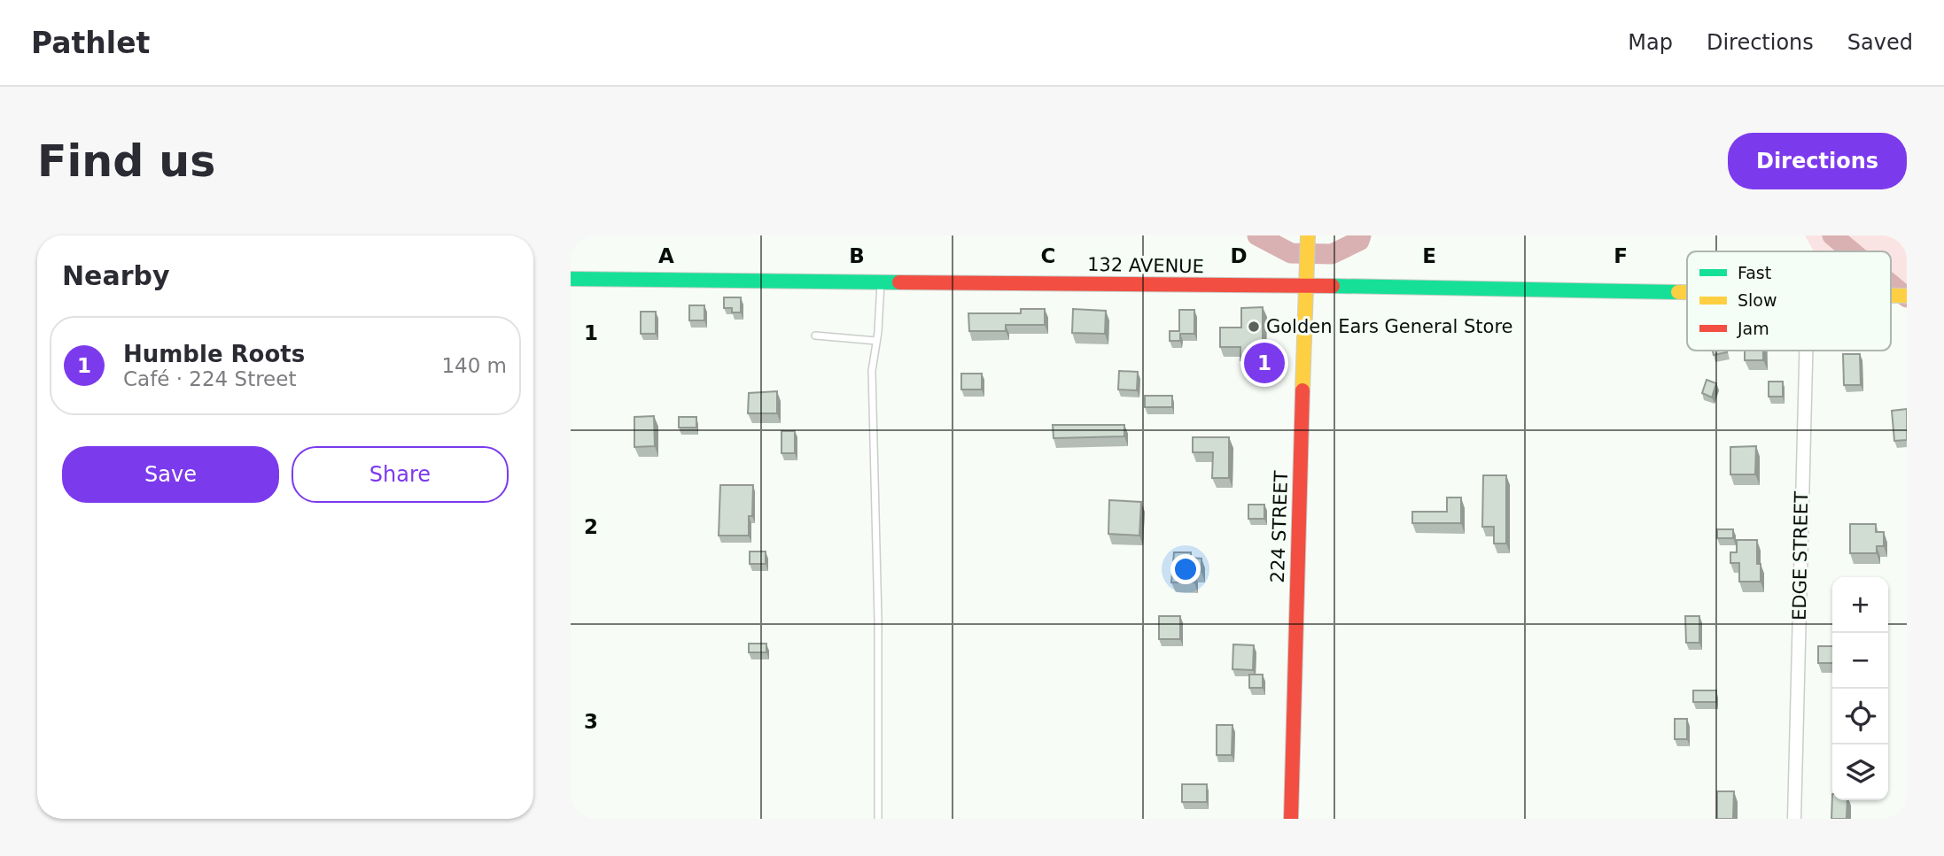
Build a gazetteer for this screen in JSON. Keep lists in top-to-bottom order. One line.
{"streets":{"main road":["132 AVENUE","224 STREET"],"street":["EDGE STREET"]},"crossings":[["132 AVENUE","224 STREET"]],"places":["Golden Ears General Store"],"legend":["Fast","Slow","Jam"],"page":{"header":"Pathlet","nav":["Map","Directions","Saved"],"buttons":["Directions",["Save","Share"]],"title":"Find us","heading":"Nearby","list":[{"mark":"1","name":"Humble Roots","note":"Café · 224 Street","value":"140 m"}],"pins":"1","map_buttons":["+","−"]},"grid":{"columns":["A","B","C","D","E","F"],"rows":["1","2","3"]}}
